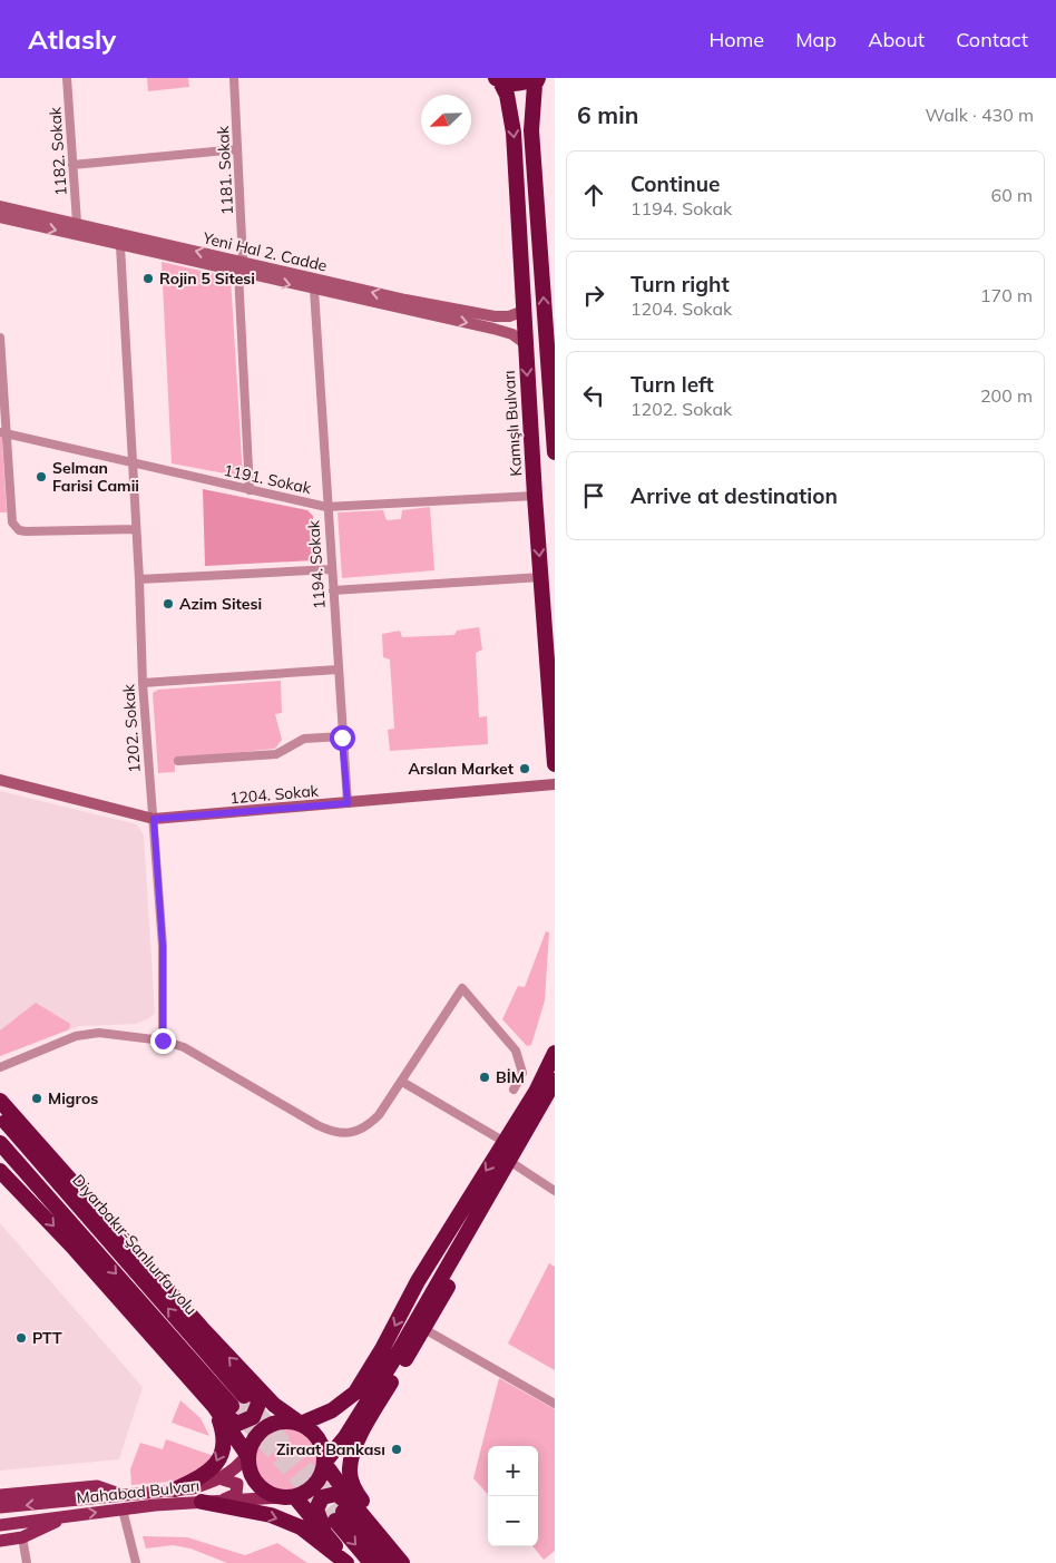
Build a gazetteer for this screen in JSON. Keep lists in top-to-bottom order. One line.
{"streets":{"highway":["Kamışlı Bulvarı","Diyarbakır-Şanlıurfa yolu"],"main road":["Mahabad Bulvarı"],"street":["1182. Sokak","1181. Sokak","Yeni Hal 2. Cadde","1191. Sokak","1194. Sokak","1202. Sokak","1204. Sokak"]},"crossings":[["1182. Sokak","Yeni Hal 2. Cadde"],["1181. Sokak","Yeni Hal 2. Cadde"],["1181. Sokak","1191. Sokak"],["Yeni Hal 2. Cadde","Kamışlı Bulvarı"],["Kamışlı Bulvarı","1191. Sokak"],["1191. Sokak","1194. Sokak"],["1191. Sokak","1202. Sokak"],["1194. Sokak","1204. Sokak"],["1202. Sokak","1204. Sokak"]],"places":["Rojin 5 Sitesi","Selman Farisi Camii","Azim Sitesi","Arslan Market","BİM","Migros","PTT","Ziraat Bankası"],"north":"bottom left","page":{"header":"Atlasly","nav":["Home","Map","About","Contact"],"heading":["6 min","Walk · 430 m"],"list":[["Continue","1194. Sokak","60 m"],["Turn right","1204. Sokak","170 m"],["Turn left","1202. Sokak","200 m"],"Arrive at destination"],"map_buttons":["+","−"]}}
